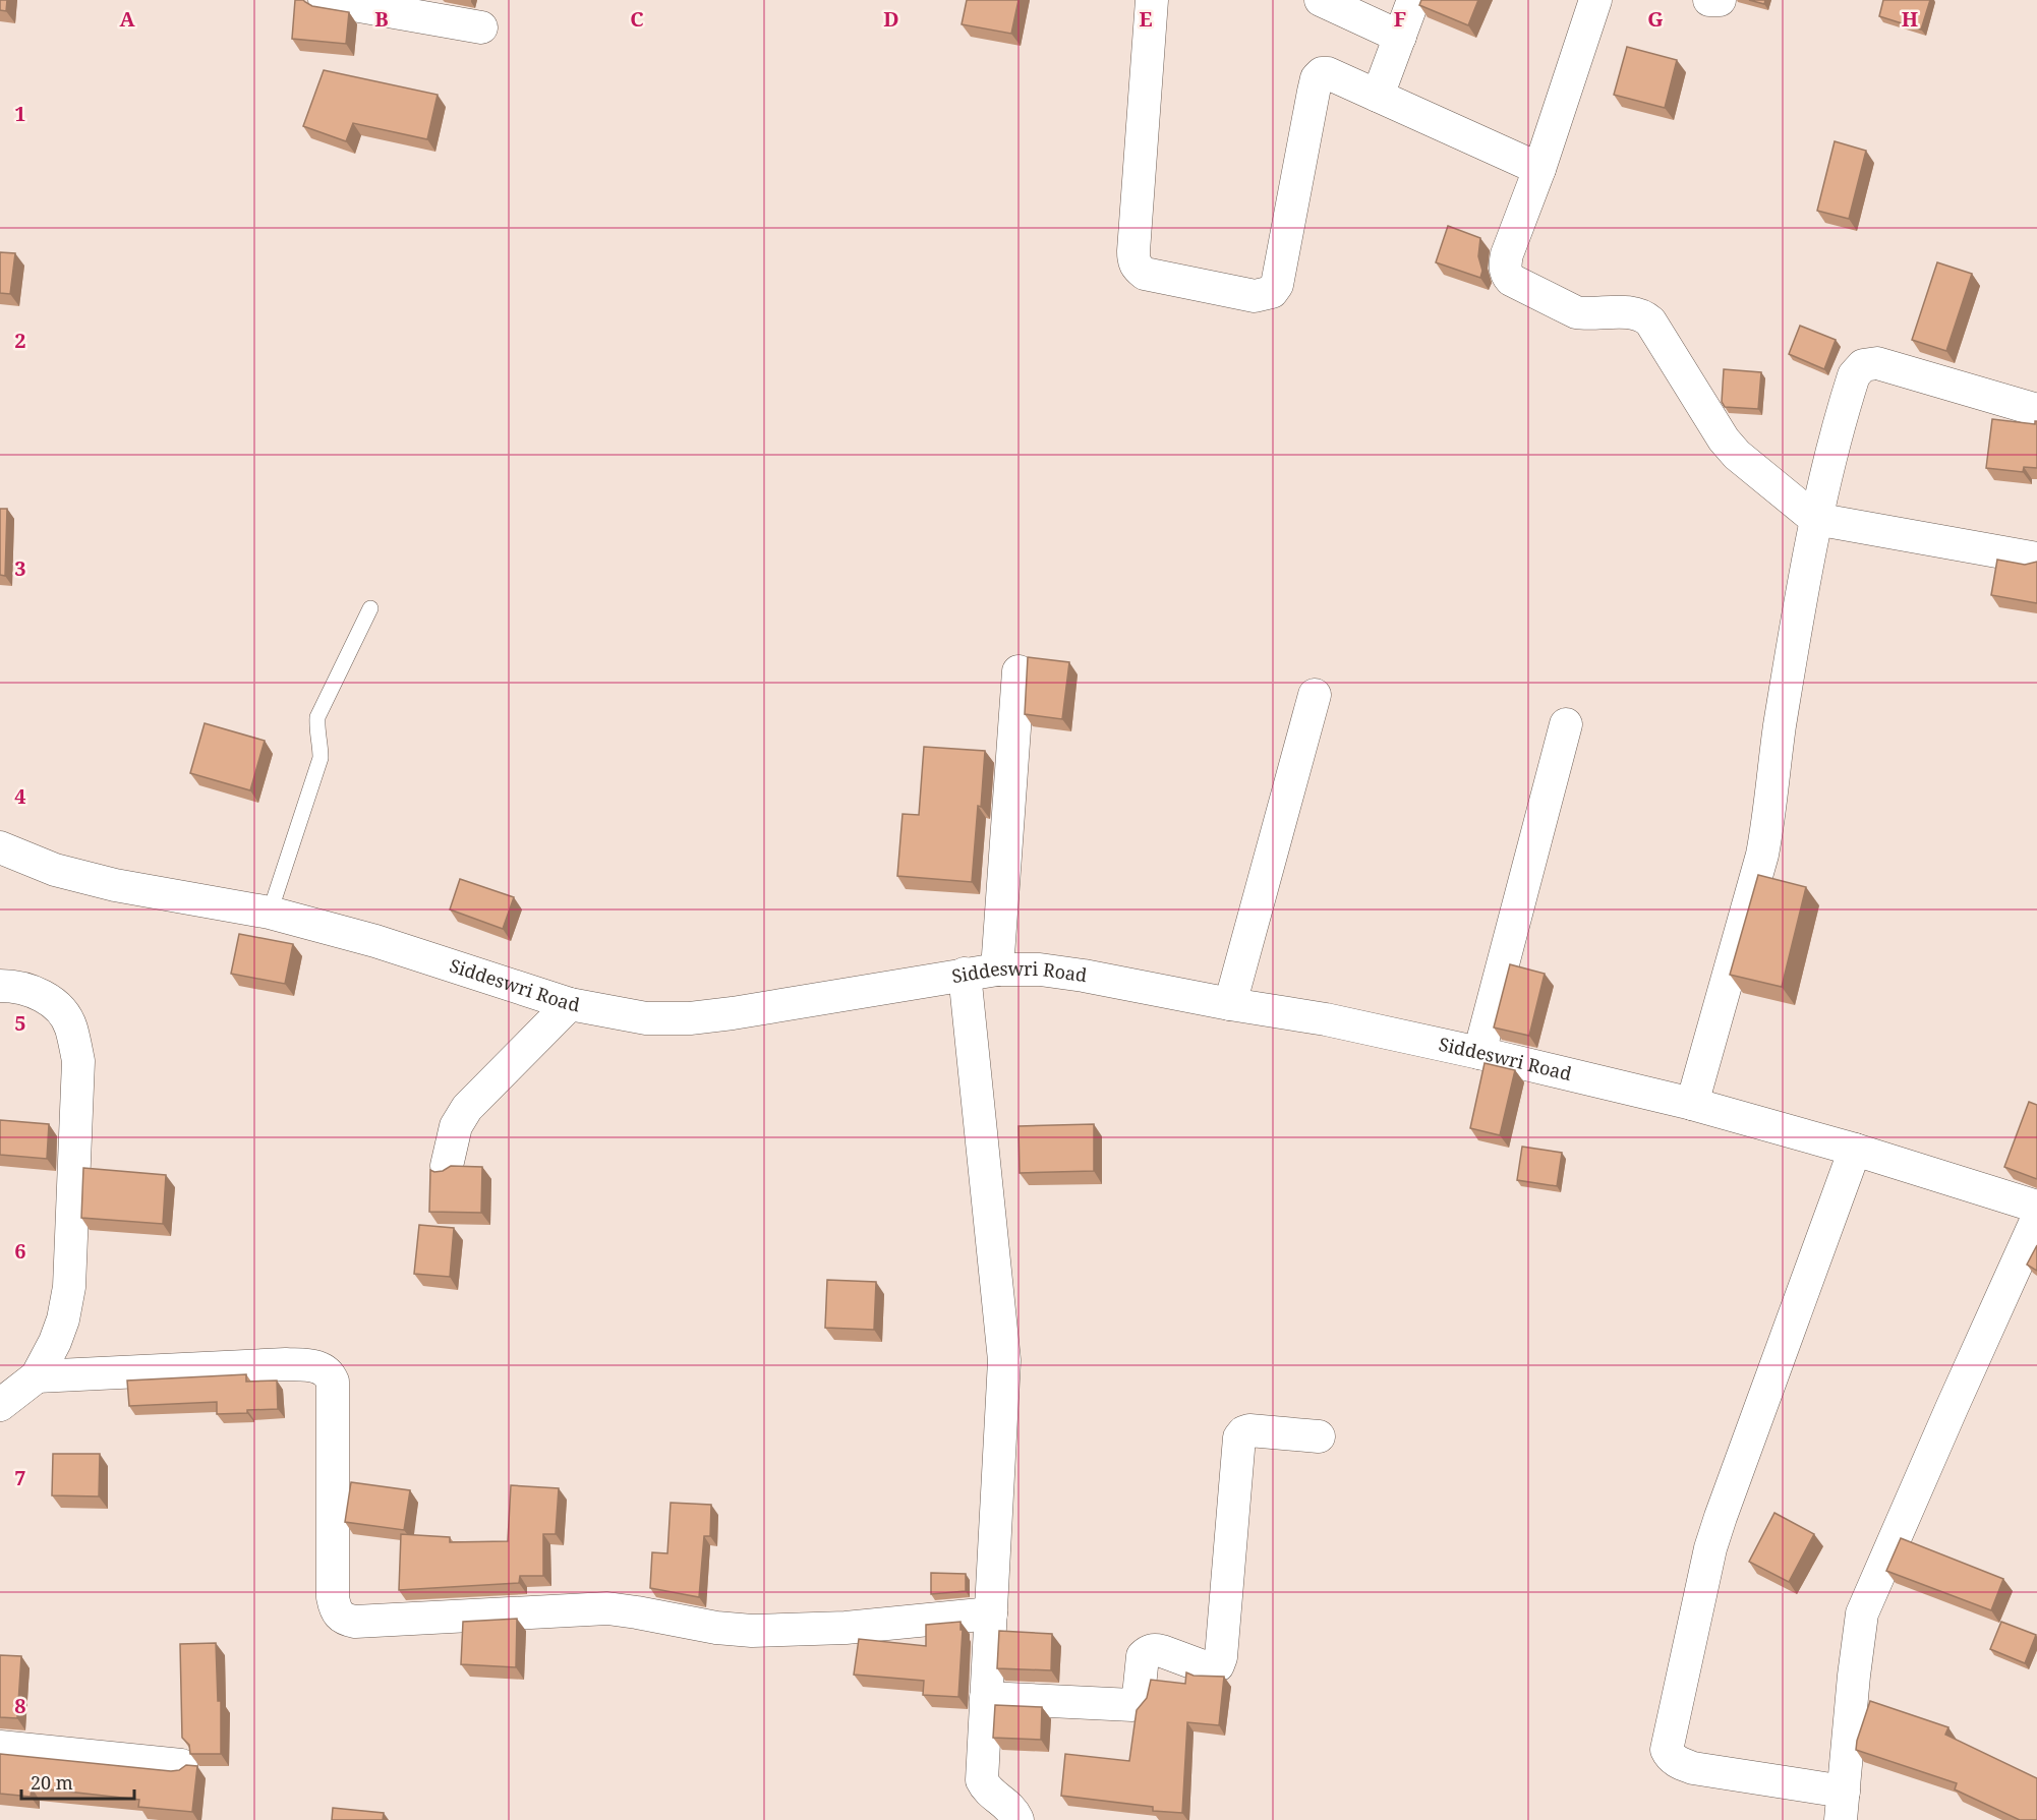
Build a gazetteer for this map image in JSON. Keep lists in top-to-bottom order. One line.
{"streets":{"street":["Siddeswri Road"]},"scale_bar":"20 m","grid":{"columns":["A","B","C","D","E","F","G","H"],"rows":["1","2","3","4","5","6","7","8"]}}
